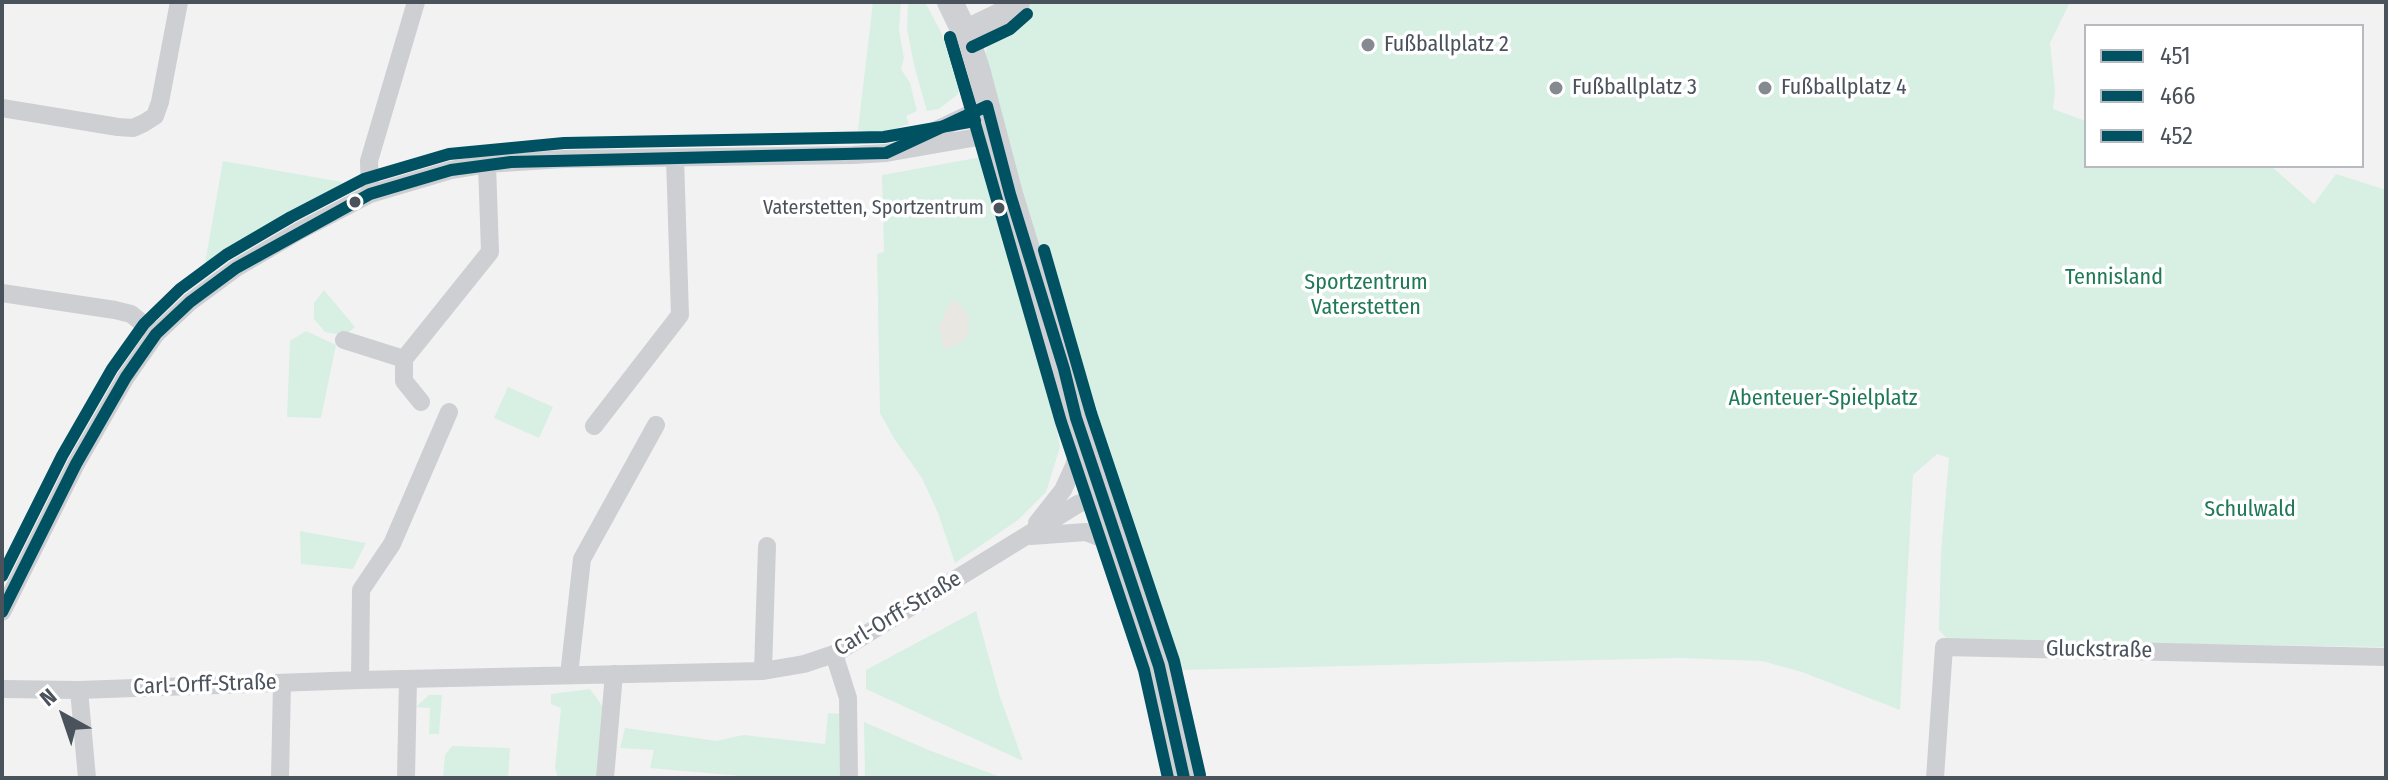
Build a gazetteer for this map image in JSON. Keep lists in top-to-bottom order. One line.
{"streets":{"street":["Carl-Orff-Straße","Gluckstraße"]},"parks":["Tennisland","Sportzentrum Vaterstetten","Abenteuer-Spielplatz","Schulwald"],"places":["Fußballplatz 2","Fußballplatz 3","Fußballplatz 4","Vaterstetten, Sportzentrum"],"lines":["transit line 466","transit line 452","transit line 451"],"legend":["451","466","452"],"north":"top left"}
